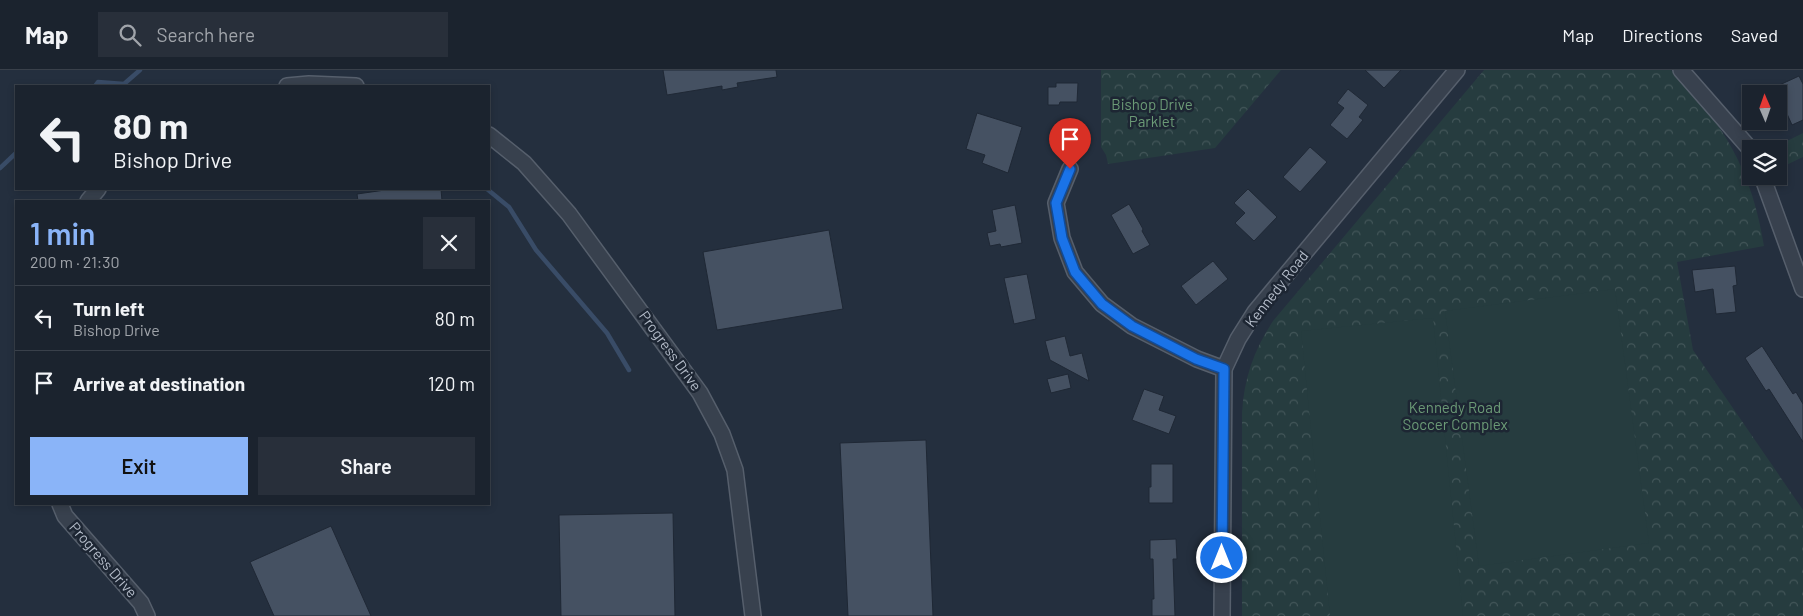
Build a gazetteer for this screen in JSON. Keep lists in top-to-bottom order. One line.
{"streets":{"street":["Kennedy Road","Progress Drive"]},"parks":["Bishop Drive Parklet","Kennedy Road Soccer Complex"],"north":"top","page":{"header":"Map","search":"Search here","nav":["Map","Directions","Saved"],"turn":["80 m","Bishop Drive"],"heading":["1 min","200 m · 21:30"],"list":[{"name":"Turn left","note":"Bishop Drive","value":"80 m"},{"name":"Arrive at destination","value":"120 m"}],"buttons":["Exit","Share"]}}
